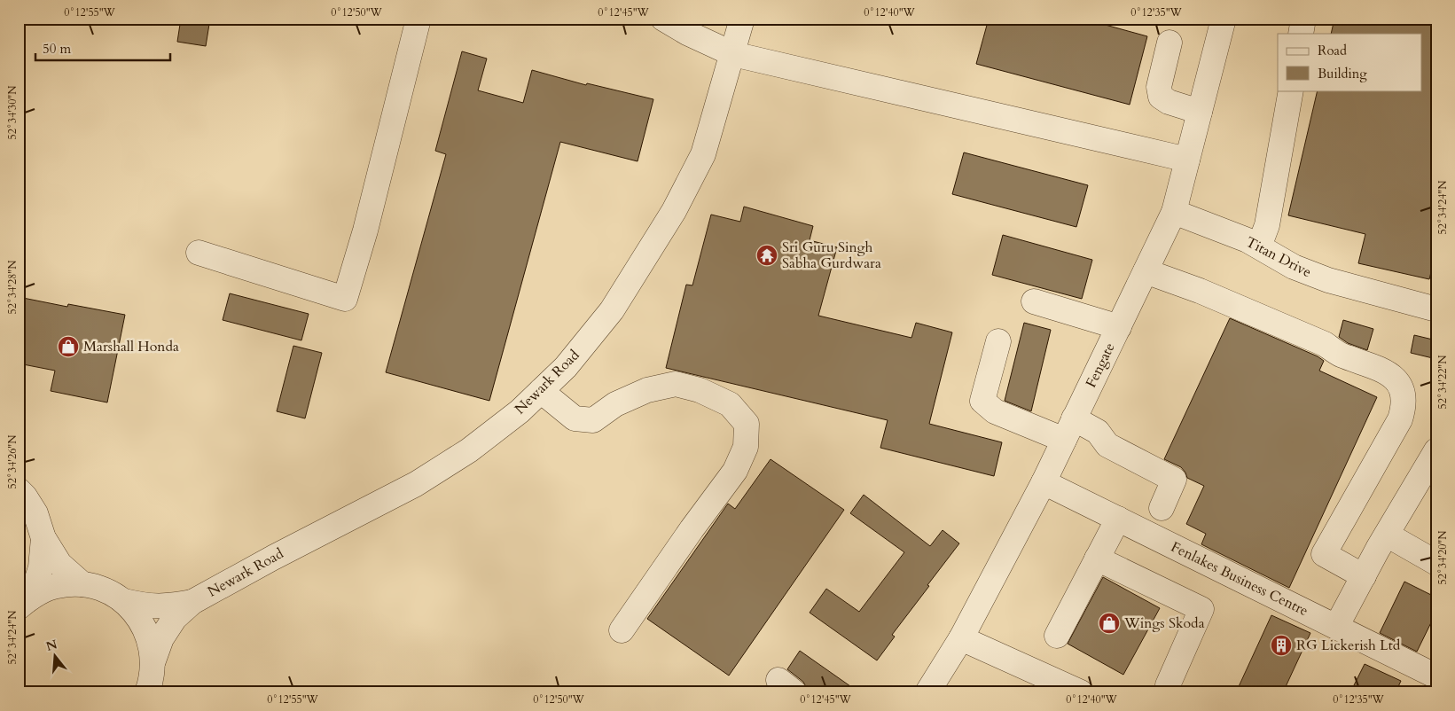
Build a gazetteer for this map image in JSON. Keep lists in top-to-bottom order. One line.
{"streets":{"street":["Titan Drive","Fengate","Newark Road","Fenlakes Business Centre"]},"crossings":[["Titan Drive","Fengate"],["Fengate","Fenlakes Business Centre"]],"places":{"temple":["Sri Guru Singh Sabha Gurdwara"],"shop":["Marshall Honda","Wings Skoda"],"building":["RG Lickerish Ltd"]},"legend":["Road","Building"],"scale_bar":"50 m","north":"top","coordinates":["0°12'55\"W","0°12'50\"W","0°12'45\"W","0°12'40\"W","0°12'35\"W","52°34'30\"N","52°34'24\"N","52°34'28\"N","52°34'22\"N","52°34'26\"N","52°34'20\"N"]}
